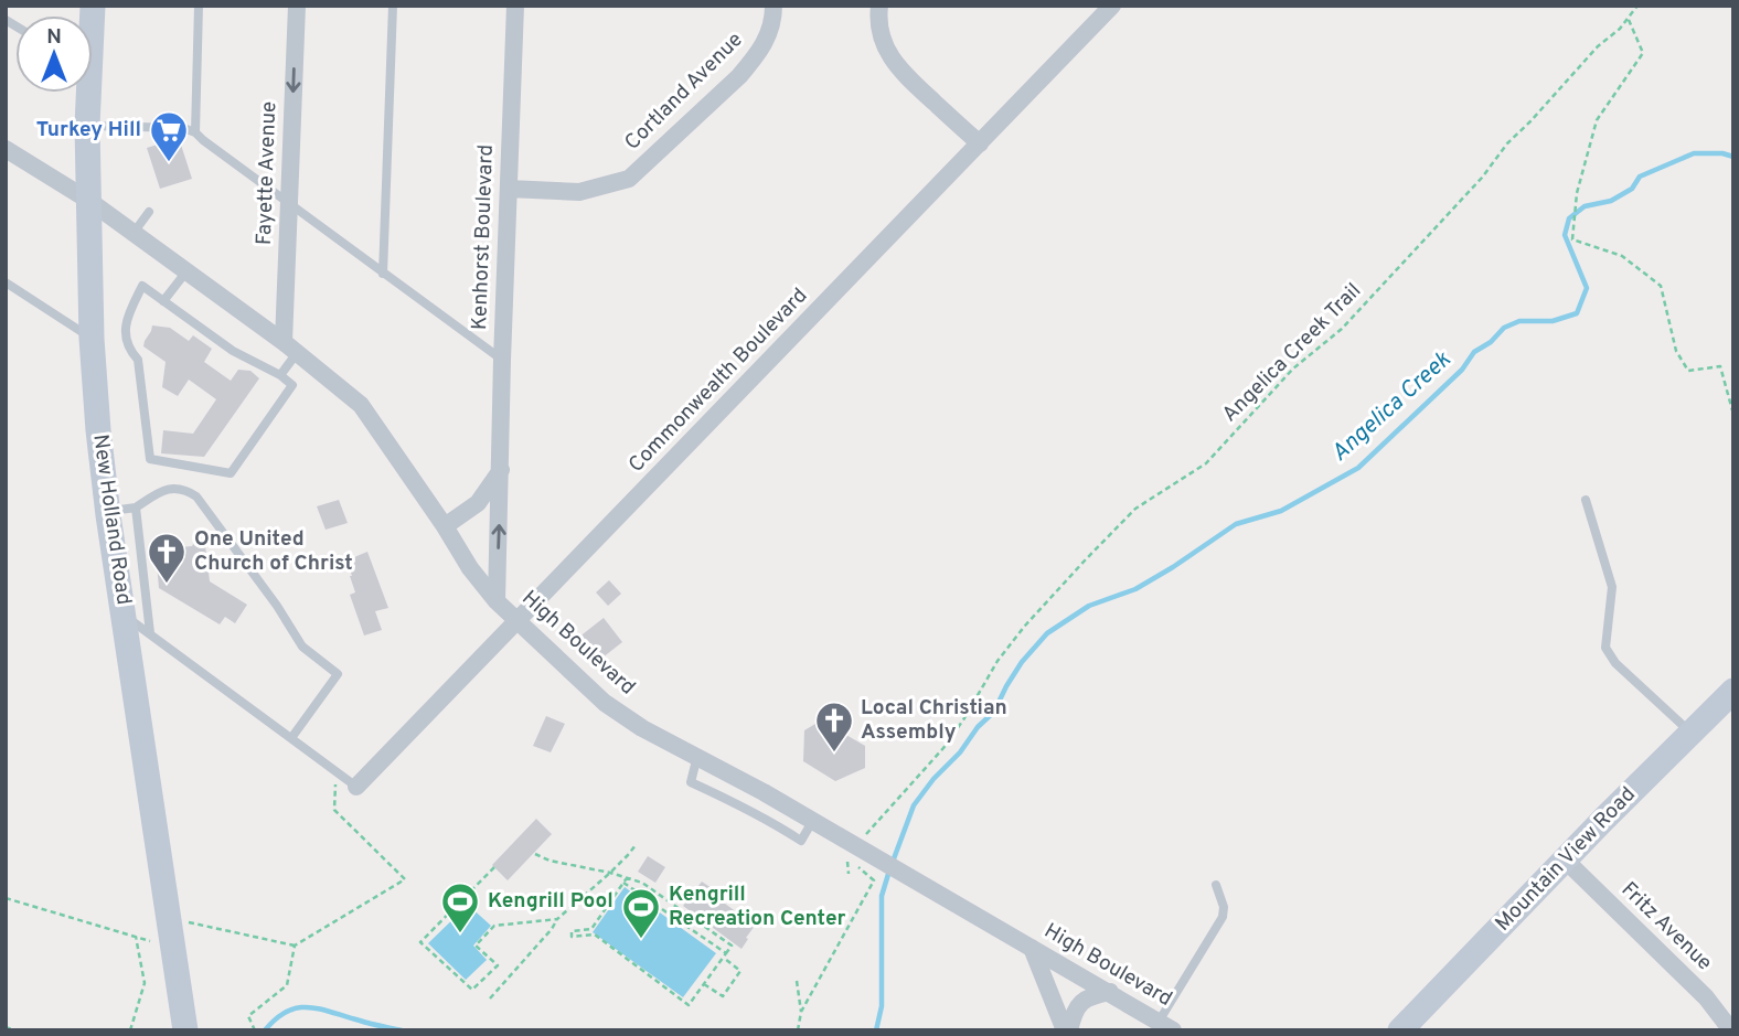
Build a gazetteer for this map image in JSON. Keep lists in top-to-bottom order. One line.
{"streets":{"main road":["New Holland Road","Mountain View Road"],"street":["Cortland Avenue","Fayette Avenue","Kenhorst Boulevard","Commonwealth Boulevard","High Boulevard","Fritz Avenue"],"path":["Angelica Creek Trail"]},"crossings":[["Cortland Avenue","Kenhorst Boulevard"],["Fayette Avenue","High Boulevard"],["Kenhorst Boulevard","High Boulevard"],["Angelica Creek Trail","High Boulevard"],["Commonwealth Boulevard","High Boulevard"],["New Holland Road","High Boulevard"],["Mountain View Road","Fritz Avenue"]],"one_way":["Fayette Avenue"],"water":["Angelica Creek"],"places":{"supermarket":["Turkey Hill"],"church":["One United Church of Christ","Local Christian Assembly"],"sports":["Kengrill Pool","Kengrill Recreation Center"]},"north":"top"}
